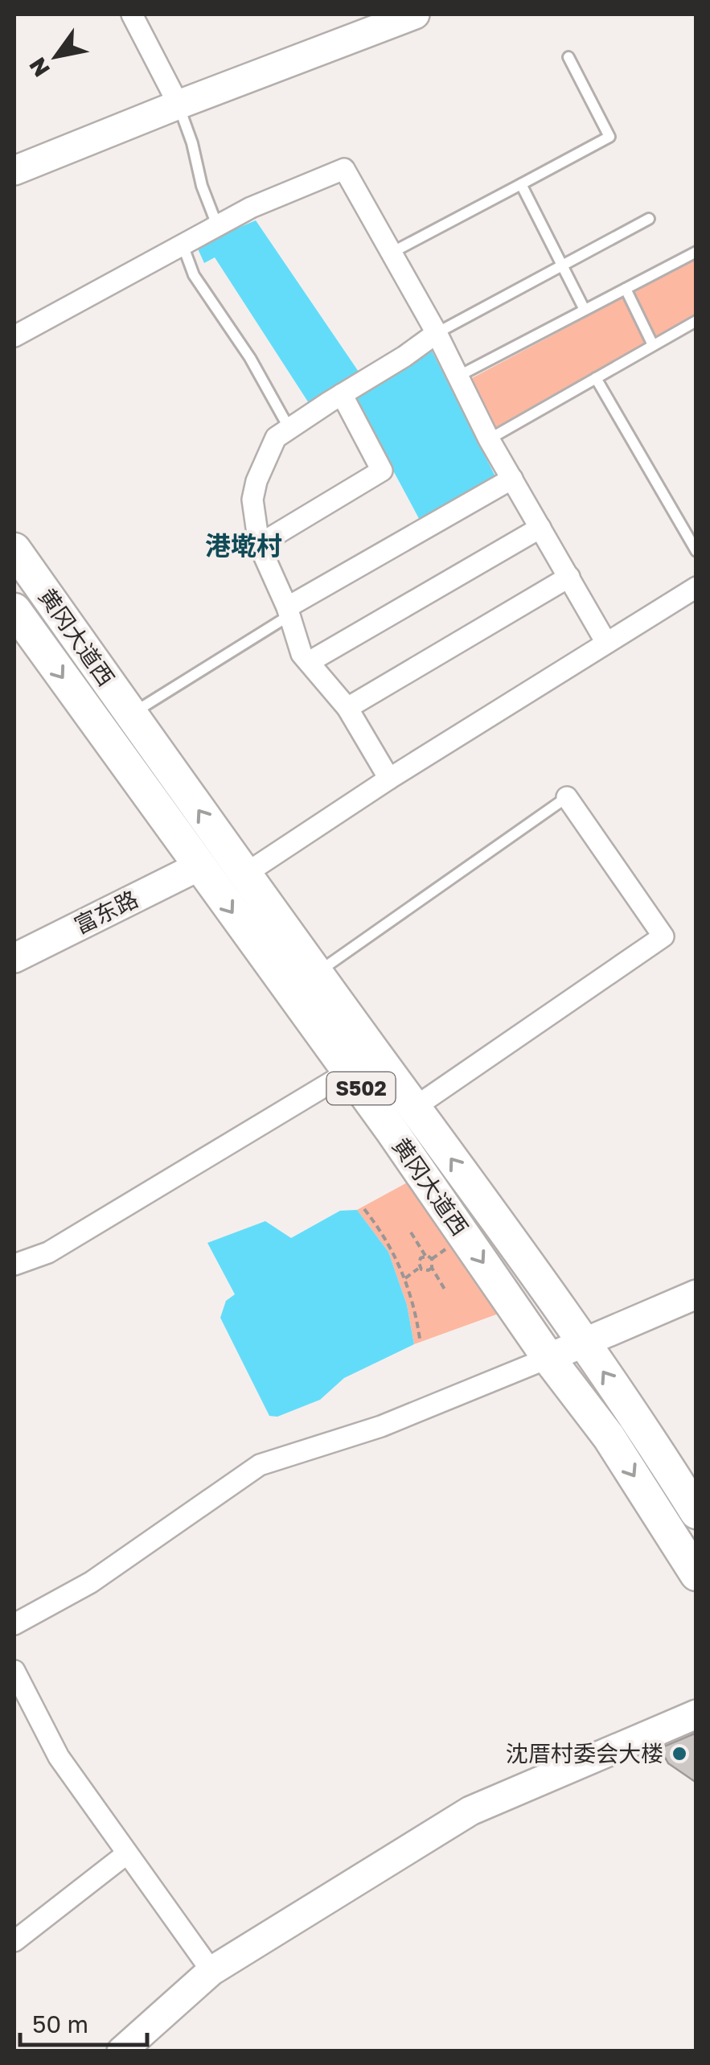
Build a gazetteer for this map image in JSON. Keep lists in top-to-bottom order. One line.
{"streets":{"main road":["黄冈大道西","S502"],"street":["富东路"]},"crossings":[["黄冈大道西","富东路"]],"districts":["港墘村"],"places":["沈厝村委会大楼"],"scale_bar":"50 m","north":"bottom left"}
